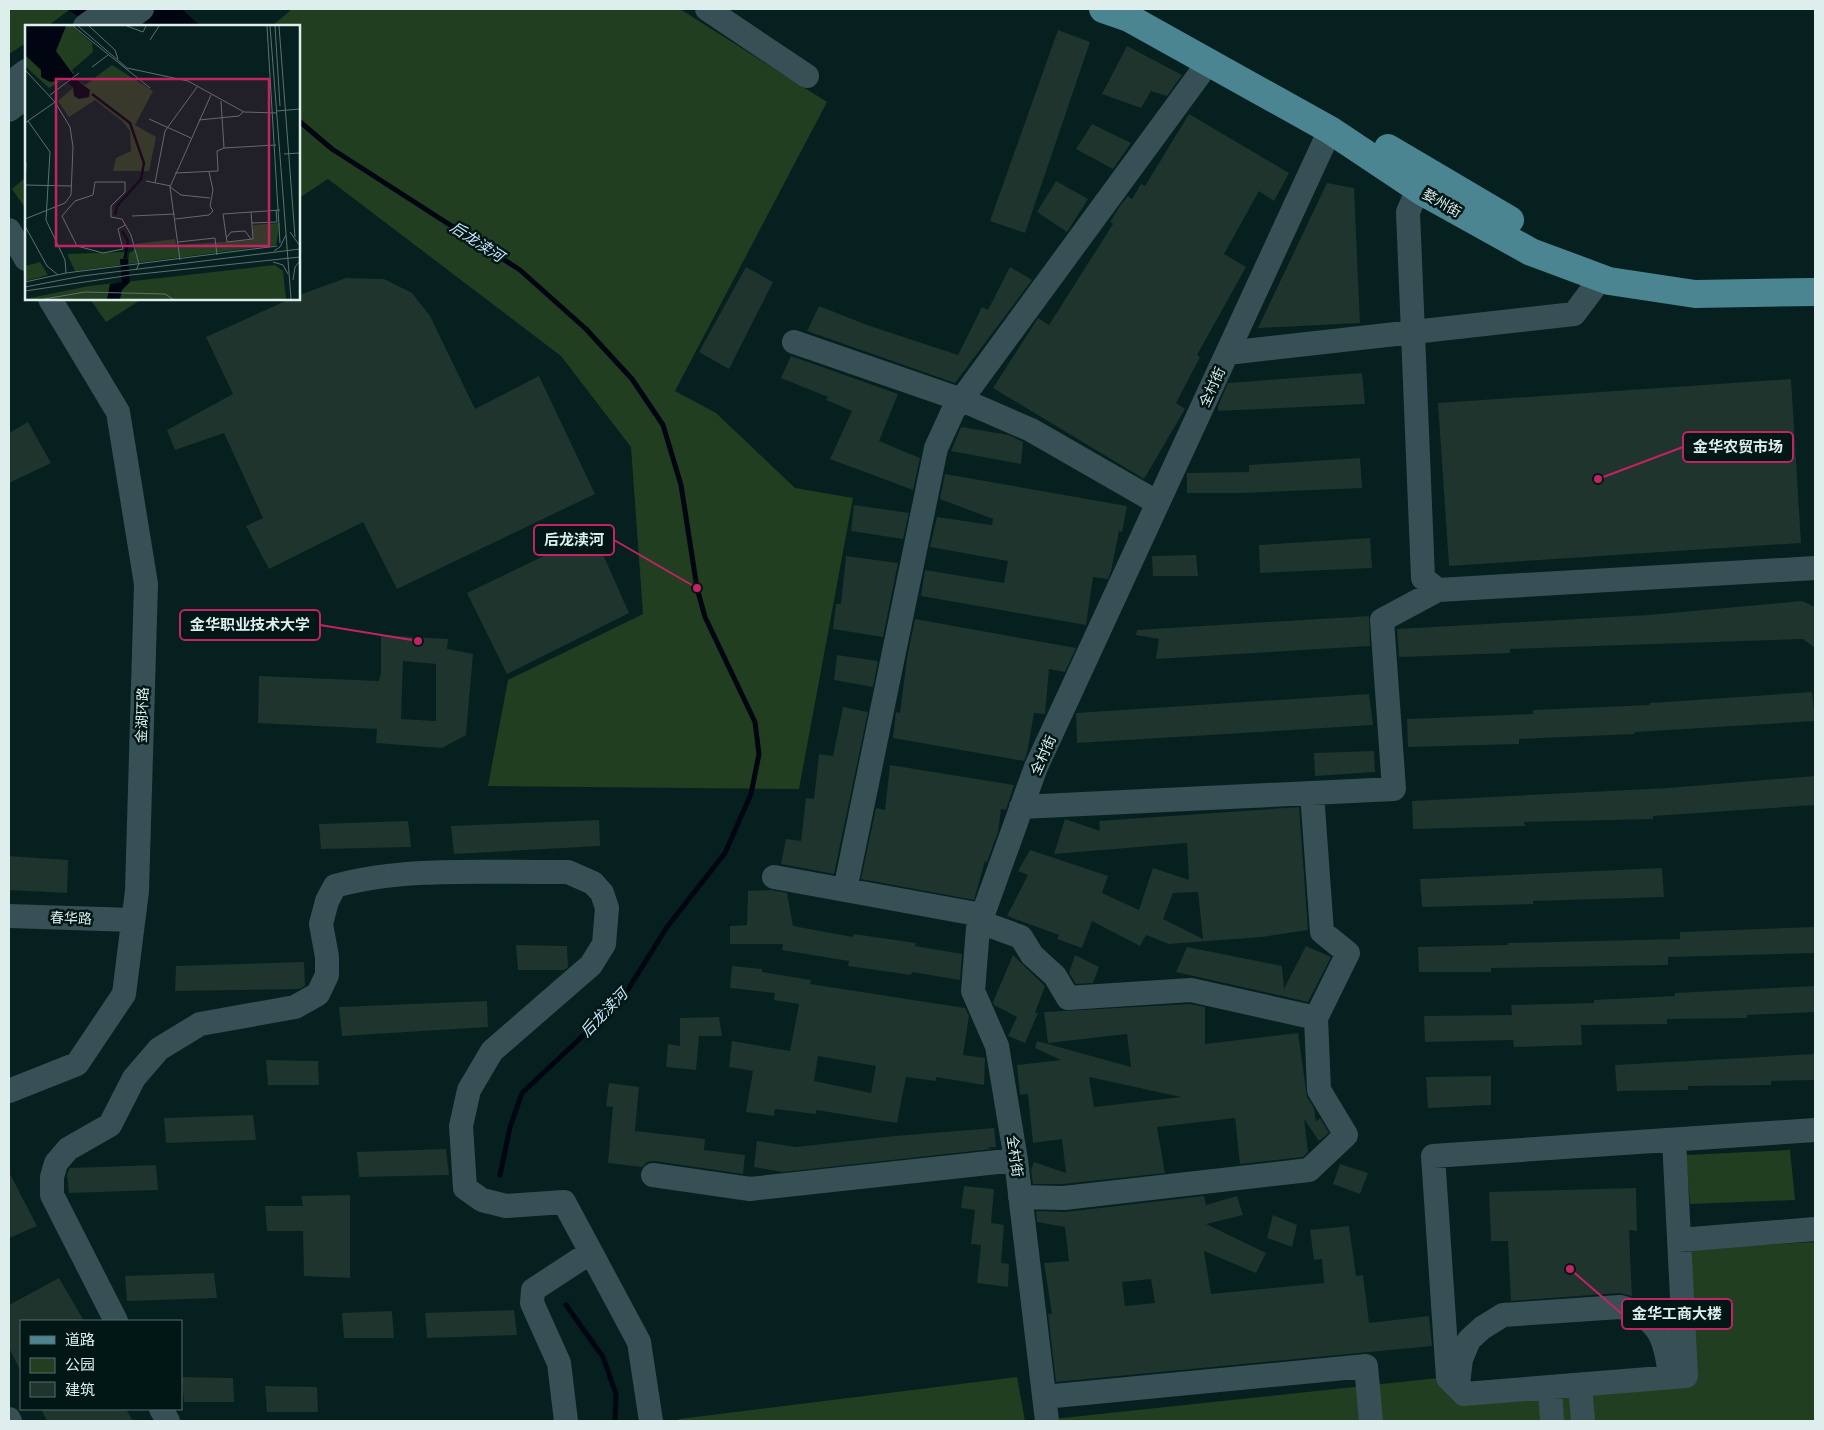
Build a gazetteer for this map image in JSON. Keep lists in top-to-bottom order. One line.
{"streets":{"main road":["婺州街"],"street":["全村街","金湖环路","春华路"]},"crossings":[["婺州街","全村街"],["金湖环路","春华路"]],"water":["后龙渎河"],"places":["金华农贸市场","后龙渎河","金华职业技术大学","金华工商大楼"],"legend":["道路","公园","建筑"]}
